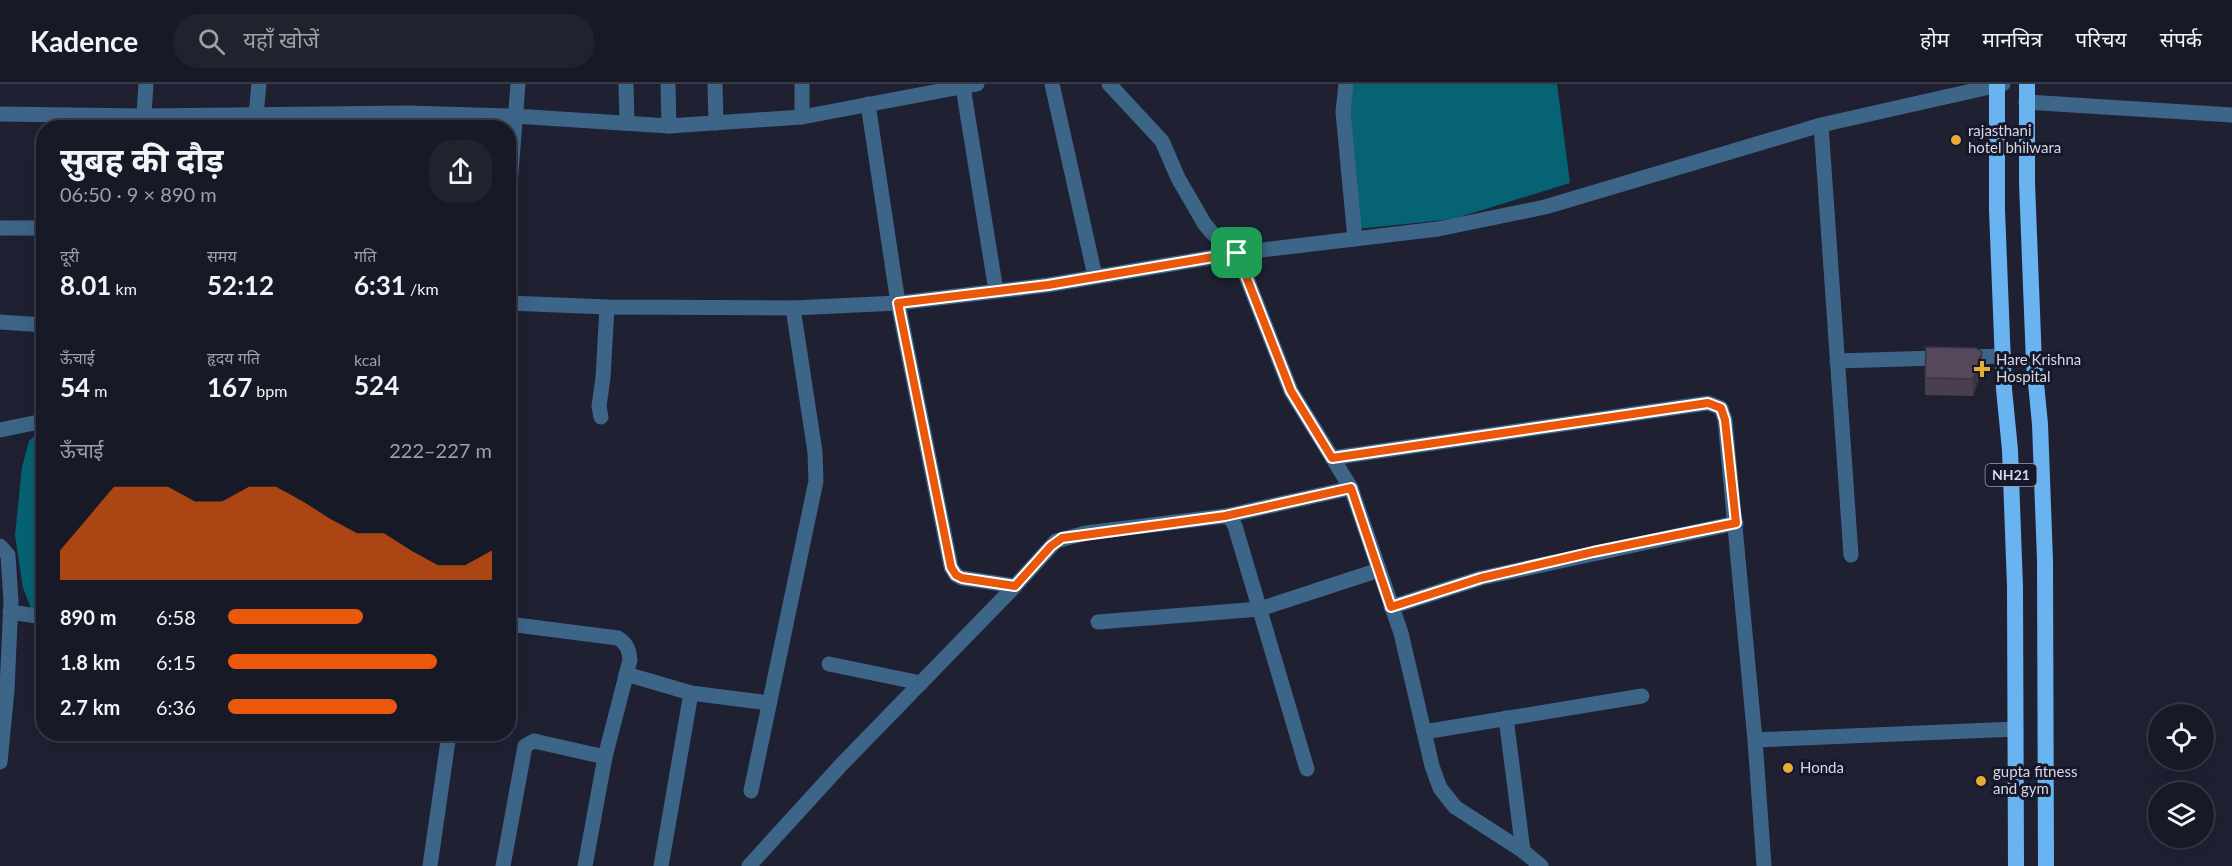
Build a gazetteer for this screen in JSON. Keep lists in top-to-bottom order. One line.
{"streets":{"highway":["NH21"]},"places":{"other":["rajasthani hotel bhilwara","Honda","gupta fitness and gym"],"health":["Hare Krishna Hospital"]},"page":{"header":"Kadence","search":"यहाँ खोजें","nav":["होम","मानचित्र","परिचय","संपर्क"],"heading":["सुबह की दौड़","06:50 · 9 × 890 m"],"stats":[["दूरी","8.01 km"],["समय","52:12"],["गति","6:31 /km"],["ऊँचाई","54 m"],["हृदय गति","167 bpm"],["kcal","524"]],"chart":["ऊँचाई","222–227 m"],"list":[{"name":"890 m","note":"6:58"},{"name":"1.8 km","note":"6:15"},{"name":"2.7 km","note":"6:36"}]}}
